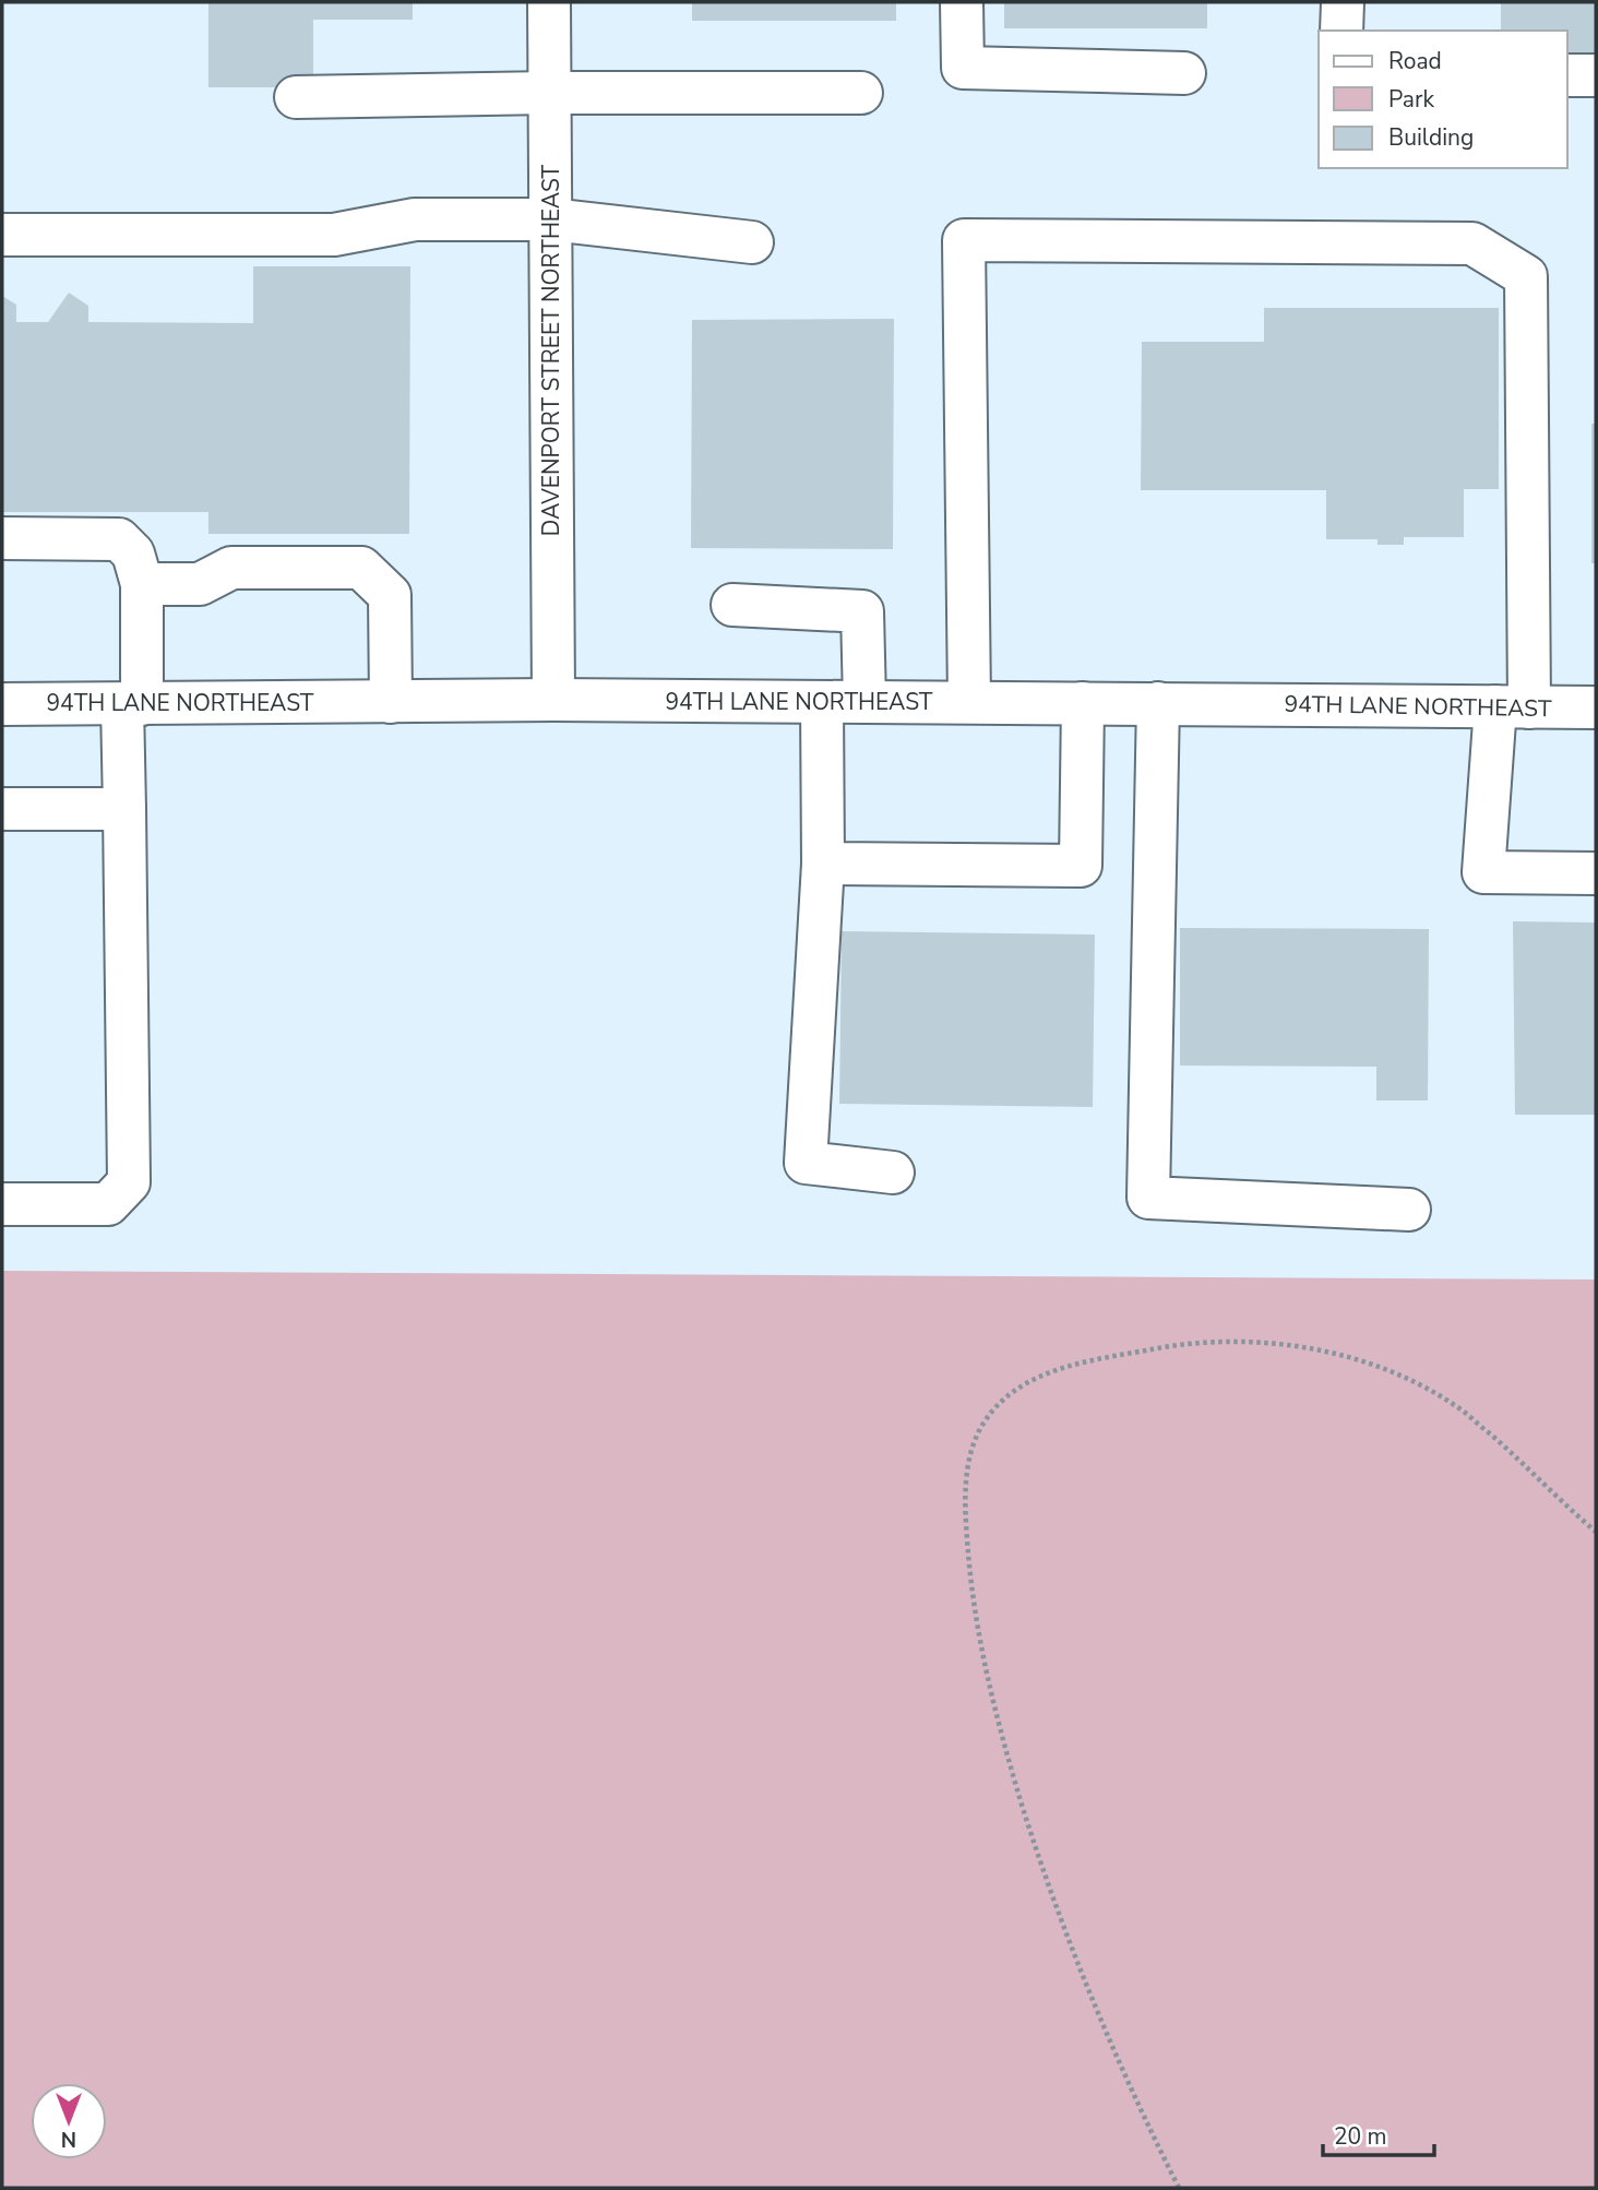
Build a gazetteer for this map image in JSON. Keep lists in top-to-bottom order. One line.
{"streets":{"street":["DAVENPORT STREET NORTHEAST","94TH LANE NORTHEAST"]},"crossings":[["DAVENPORT STREET NORTHEAST","94TH LANE NORTHEAST"]],"legend":["Road","Park","Building"],"scale_bar":"20 m","north":"bottom"}
